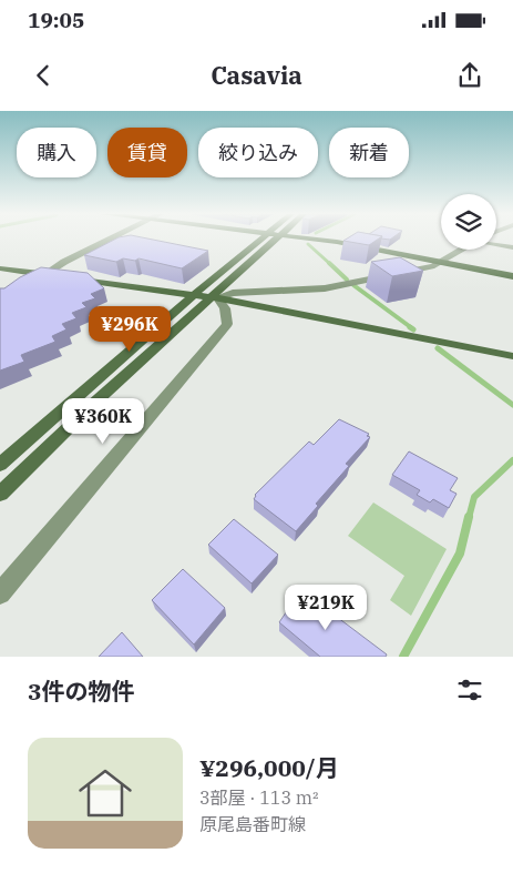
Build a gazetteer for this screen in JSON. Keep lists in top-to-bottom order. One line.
{"page":{"status":"19:05","header":"Casavia","chip":["購入","賃貸","絞り込み","新着"],"price":["¥296K","¥360K","¥219K"],"heading":"3件の物件","list":[{"name":"¥296,000/月","note":"3部屋 · 113 m² · 原尾島番町線"}]}}
